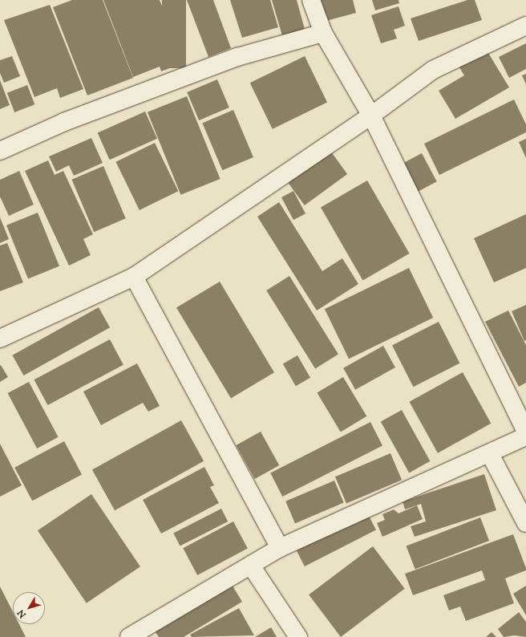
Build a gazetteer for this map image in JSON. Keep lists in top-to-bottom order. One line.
{"north":"bottom left"}
